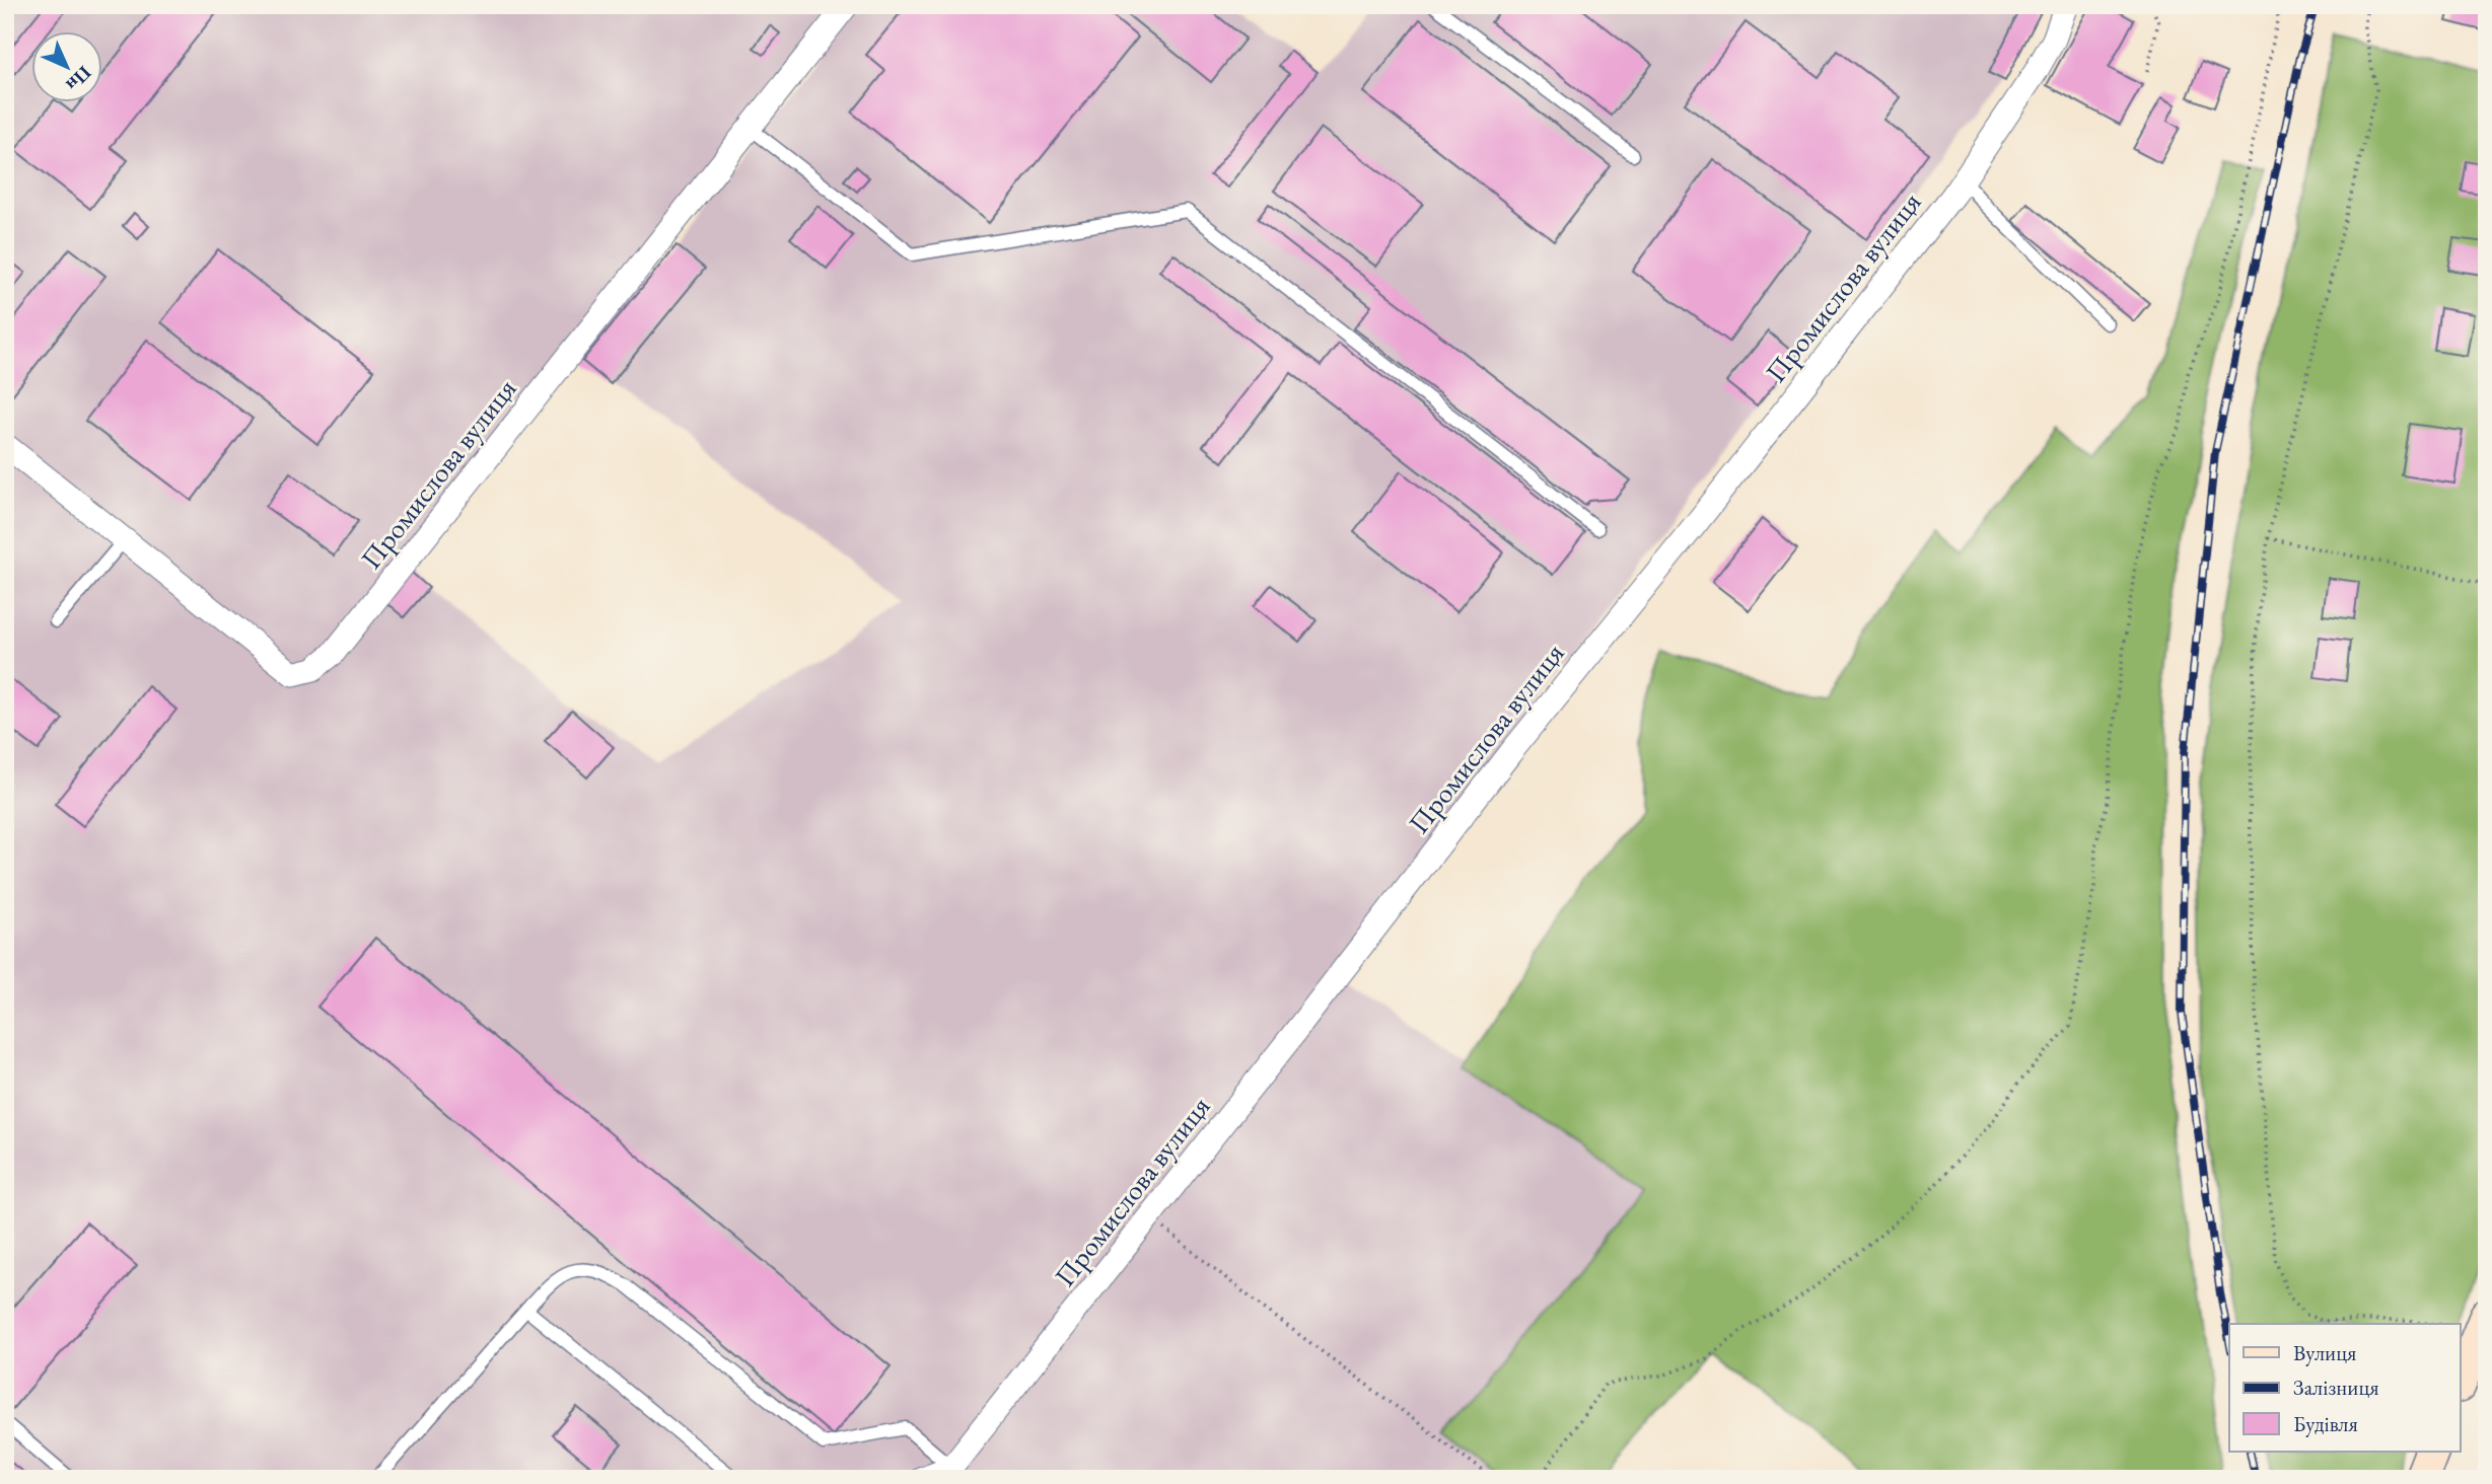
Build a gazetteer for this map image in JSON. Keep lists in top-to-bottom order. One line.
{"streets":{"street":["Промислова вулиця"]},"legend":["Вулиця","Залізниця","Будівля"],"north":"bottom right"}
